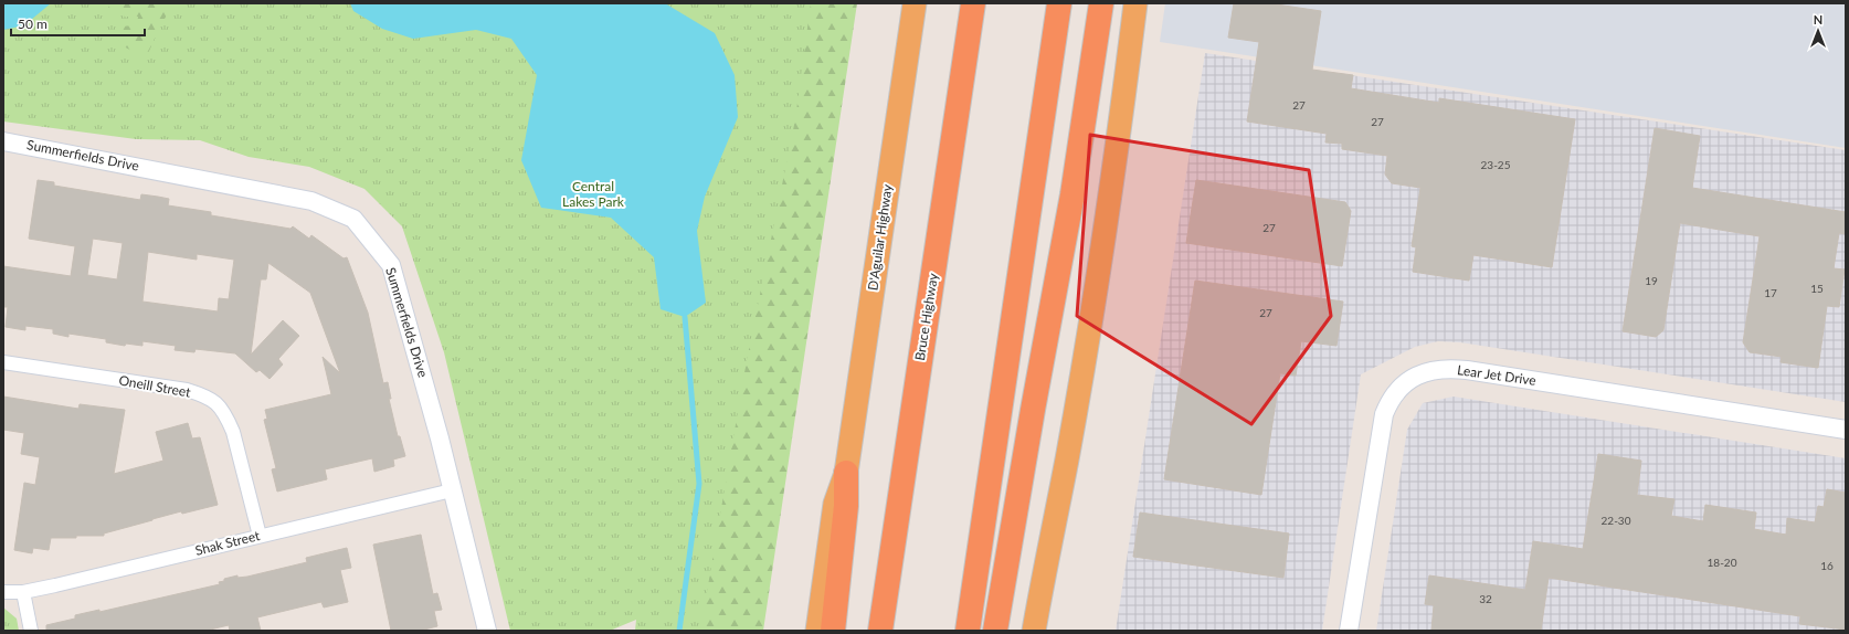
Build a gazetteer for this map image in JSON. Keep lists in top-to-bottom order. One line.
{"streets":{"highway":["D'Aguilar Highway","Bruce Highway"],"street":["Summerfields Drive","Lear Jet Drive","Oneill Street","Shak Street"]},"crossings":[["Summerfields Drive","Shak Street"],["Oneill Street","Shak Street"]],"parks":["Central Lakes Park"],"house_numbers":["27","27","23-25","27","19","15","17","27","22-30","18-20","16","32"],"scale_bar":"50 m","north":"top"}
